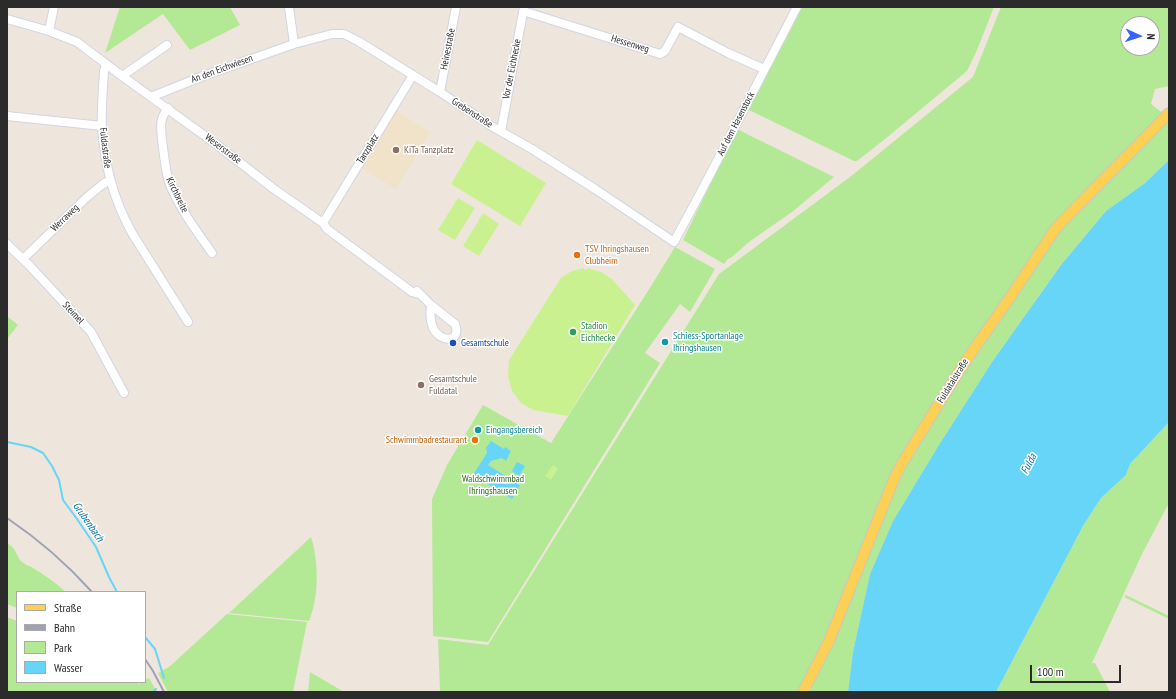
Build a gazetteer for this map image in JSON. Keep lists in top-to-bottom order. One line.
{"streets":{"main road":["Fuldatalstraße"],"street":["Hessenweg","Heinestraße","An den Eichwiesen","Vor der Eichhecke","Grebenstraße","Auf dem Hasenstock","Fuldastraße","Weserstraße","Tanzplatz","Kirchbreite","Werraweg","Steimel"]},"crossings":[["Hessenweg","Vor der Eichhecke"],["Hessenweg","Auf dem Hasenstock"],["Heinestraße","Grebenstraße"],["An den Eichwiesen","Grebenstraße"],["An den Eichwiesen","Weserstraße"],["Vor der Eichhecke","Grebenstraße"],["Grebenstraße","Auf dem Hasenstock"],["Grebenstraße","Tanzplatz"],["Fuldastraße","Weserstraße"],["Fuldastraße","Werraweg"],["Weserstraße","Tanzplatz"],["Weserstraße","Kirchbreite"],["Werraweg","Steimel"]],"water":["Fulda","Grubenbach"],"parks":["Waldschwimmbad Ihringshausen"],"places":["KiTa Tanzplatz","TSV Ihringshausen Clubheim","Stadion Eichhecke","Schiess-Sportanlage Ihringshausen","Gesamtschule","Gesamtschule Fuldatal","Eingangsbereich","Schwimmbadrestaurant"],"legend":["Straße","Bahn","Park","Wasser"],"scale_bar":"100 m","north":"right"}
